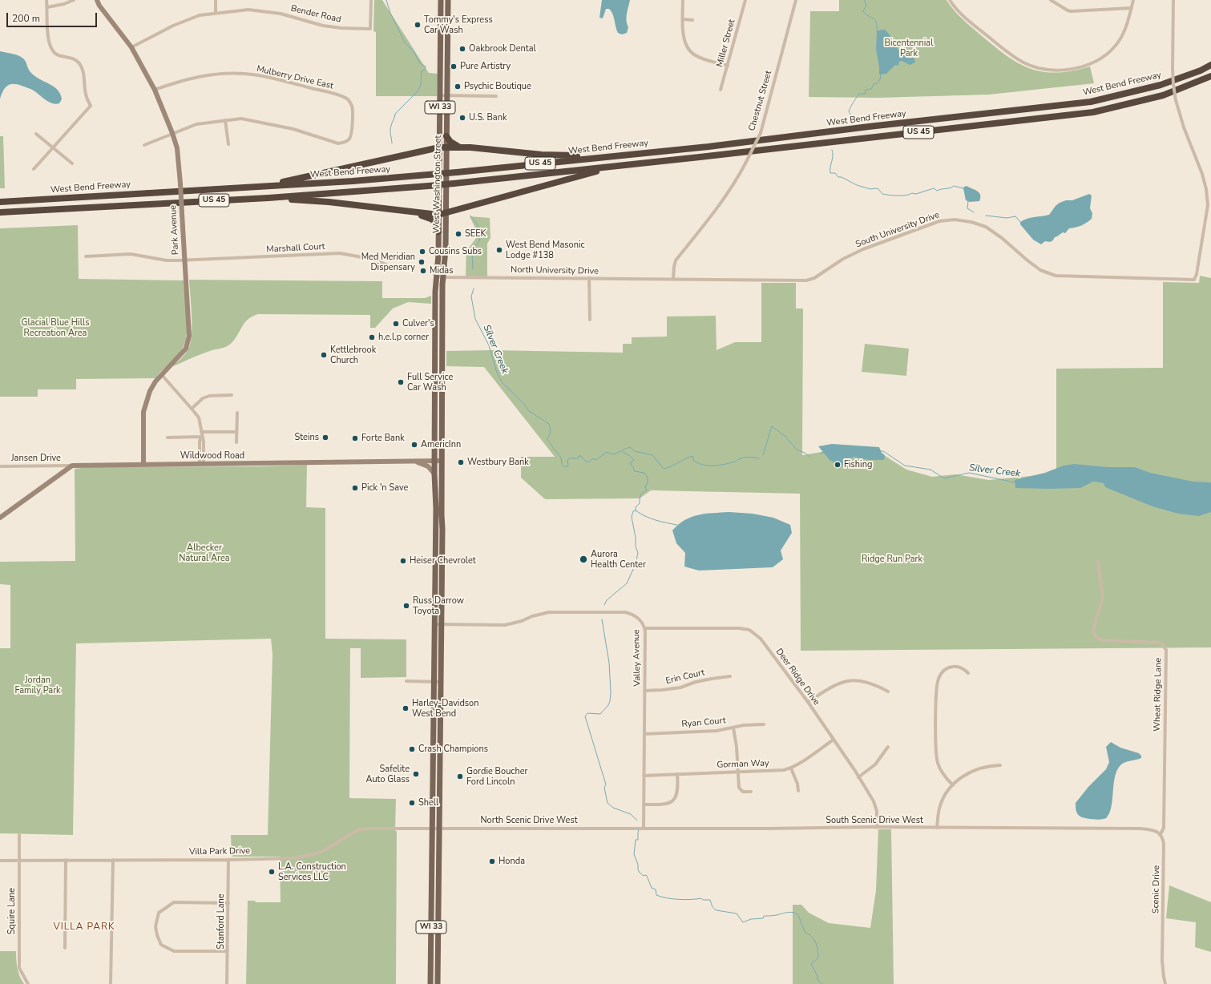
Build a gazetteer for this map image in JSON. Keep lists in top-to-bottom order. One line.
{"streets":{"highway":["West Bend Freeway","US 45"],"main road":["WI 33","West Washington Street"],"street":["Bender Road","Miller Street","Mulberry Drive East","Chestnut Street","Park Avenue","South University Drive","Marshall Court","North University Drive","Wildwood Road","Jansen Drive","Valley Avenue","Erin Court","Deer Ridge Drive","Wheat Ridge Lane","Ryan Court","Gorman Way","North Scenic Drive West","South Scenic Drive West","Villa Park Drive","Scenic Drive","Squire Lane","Stanford Lane"]},"crossings":[["Bender Road","Park Avenue"],["Mulberry Drive East","Park Avenue"],["Chestnut Street","South University Drive"],["Chestnut Street","North University Drive"],["West Washington Street","North University Drive"],["West Washington Street","Wildwood Road"],["West Washington Street","Valley Avenue"],["West Washington Street","North Scenic Drive West"],["West Washington Street","Villa Park Drive"],["Park Avenue","Marshall Court"],["Park Avenue","Wildwood Road"],["South University Drive","North University Drive"],["Wildwood Road","Jansen Drive"],["Valley Avenue","Erin Court"],["Valley Avenue","Deer Ridge Drive"],["Valley Avenue","Ryan Court"],["Valley Avenue","Gorman Way"],["Valley Avenue","South Scenic Drive West"],["Deer Ridge Drive","Gorman Way"],["Deer Ridge Drive","South Scenic Drive West"],["Wheat Ridge Lane","South Scenic Drive West"],["Wheat Ridge Lane","Scenic Drive"],["North Scenic Drive West","South Scenic Drive West"],["North Scenic Drive West","Villa Park Drive"],["South Scenic Drive West","Scenic Drive"],["Villa Park Drive","Squire Lane"],["Villa Park Drive","Stanford Lane"]],"districts":["VILLA PARK"],"water":["Silver Creek"],"parks":["Bicentennial Park","Glacial Blue Hills Recreation Area","Albecker Natural Area","Ridge Run Park","Jordan Family Park"],"places":["Tommy's Express Car Wash","Oakbrook Dental","Pure Artistry","Psychic Boutique","U.S. Bank","SEEK","West Bend Masonic Lodge #138","Cousins Subs","Med Meridian Dispensary","Midas","Culver's","h.e.l.p corner","Kettlebrook Church","Full Service Car Wash","Steins","Forte Bank","AmericInn","Westbury Bank","Fishing","Pick 'n Save","Aurora Health Center","Heiser Chevrolet","Russ Darrow Toyota","Harley-Davidson West Bend","Crash Champions","Safelite Auto Glass","Gordie Boucher Ford Lincoln","Shell","Honda","L.A. Construction Services LLC"],"scale_bar":"200 m"}
